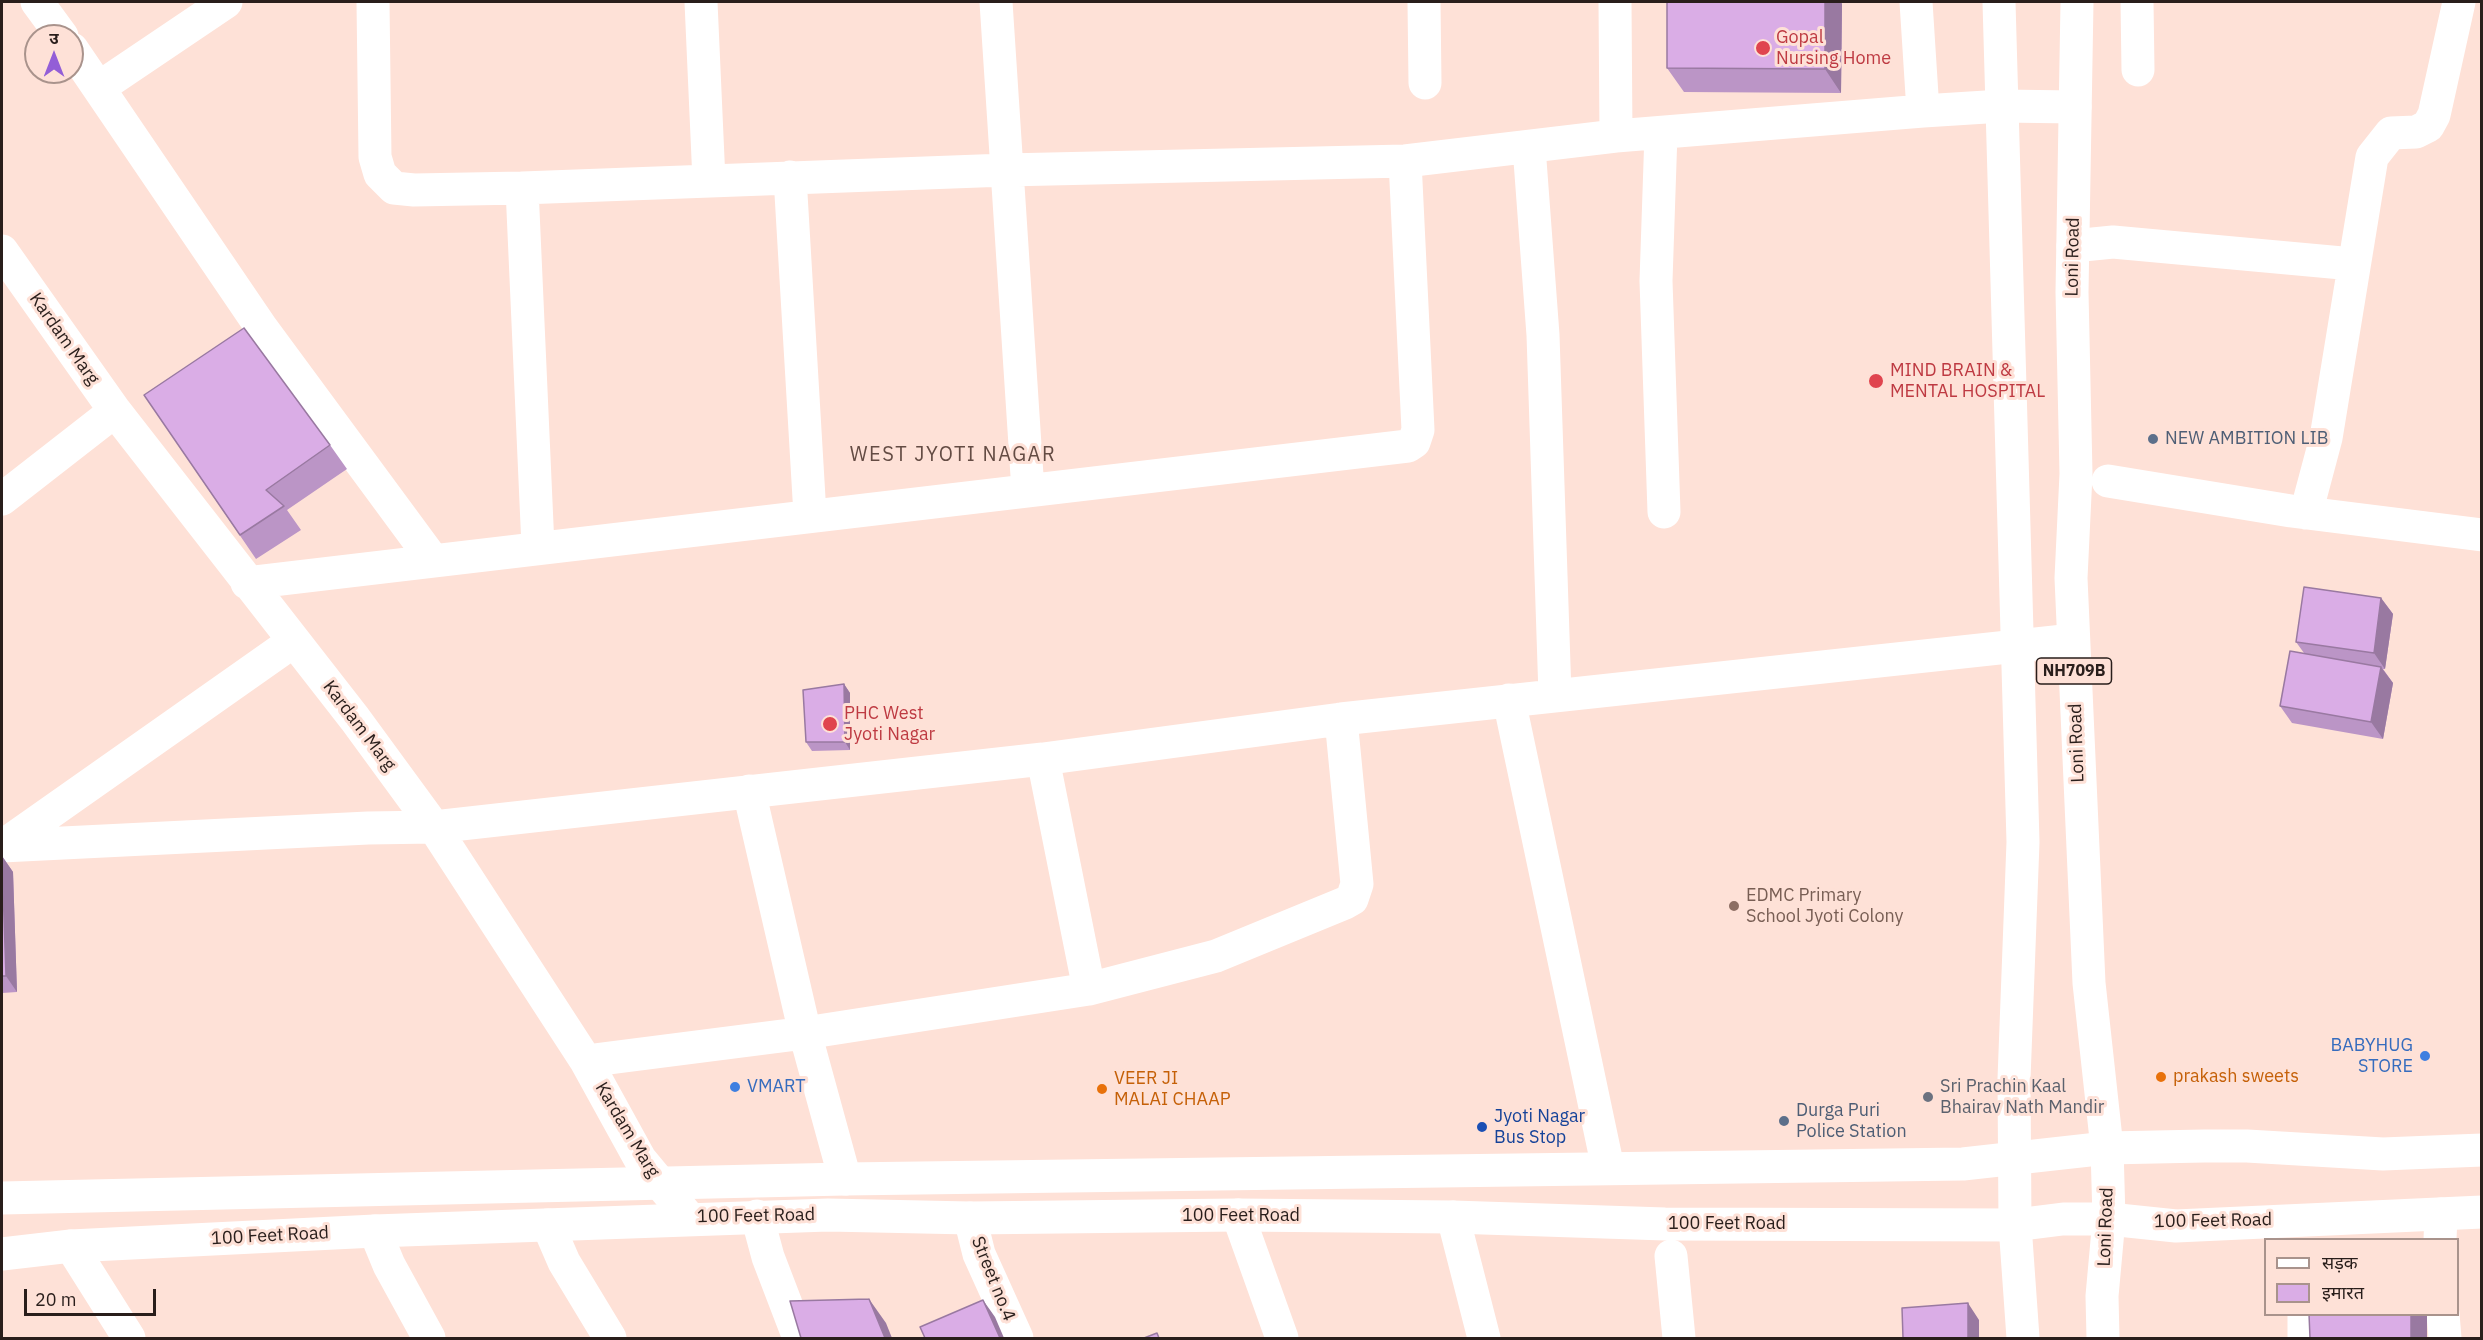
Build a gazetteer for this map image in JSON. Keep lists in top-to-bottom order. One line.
{"streets":{"main road":["Loni Road","Kardam Marg","NH709B","100 Feet Road","Street no.4"]},"crossings":[["Loni Road","100 Feet Road"],["Kardam Marg","100 Feet Road"],["NH709B","100 Feet Road"],["100 Feet Road","Street no.4"]],"districts":["WEST JYOTI NAGAR"],"places":["Gopal Nursing Home","MIND BRAIN & MENTAL HOSPITAL","NEW AMBITION LIB","PHC West Jyoti Nagar","EDMC Primary School Jyoti Colony","BABYHUG STORE","prakash sweets","VMART","VEER JI MALAI CHAAP","Sri Prachin Kaal Bhairav Nath Mandir","Durga Puri Police Station","Jyoti Nagar Bus Stop"],"legend":["सड़क","इमारत"],"scale_bar":"20 m","north":"top"}
